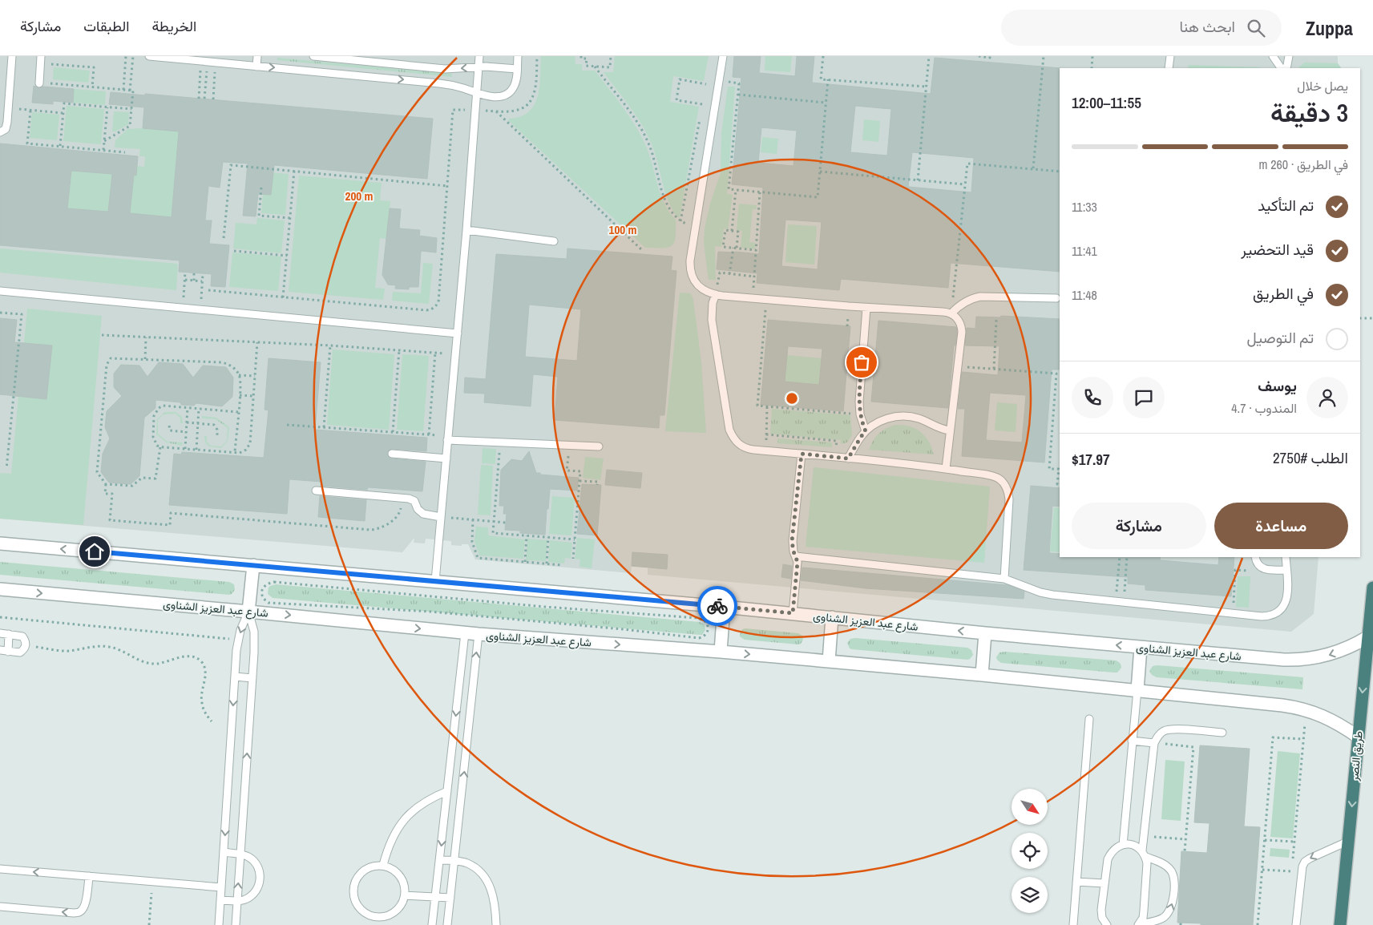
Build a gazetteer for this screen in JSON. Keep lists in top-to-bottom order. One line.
{"streets":{"highway":["طريق النصر"],"street":["شارع عبد العزيز الشناوى"]},"crossings":[["شارع عبد العزيز الشناوى","طريق النصر"]],"one_way":["طريق النصر"],"north":"bottom right","page":{"header":"Zuppa","search":"ابحث هنا","nav":["الخريطة","الطبقات","مشاركة"],"heading":["3 دقيقة","يصل خلال","11:55–12:00"],"panel":["يوسف","المندوب · 4.7","الطلب #2750","$17.97"],"bar":"في الطريق · 260 m","list":[["تم التأكيد","11:33"],["قيد التحضير","11:41"],["في الطريق","11:48"],"تم التوصيل"],"buttons":["مساعدة","مشاركة"]},"rings":["200 m","100 m"]}
